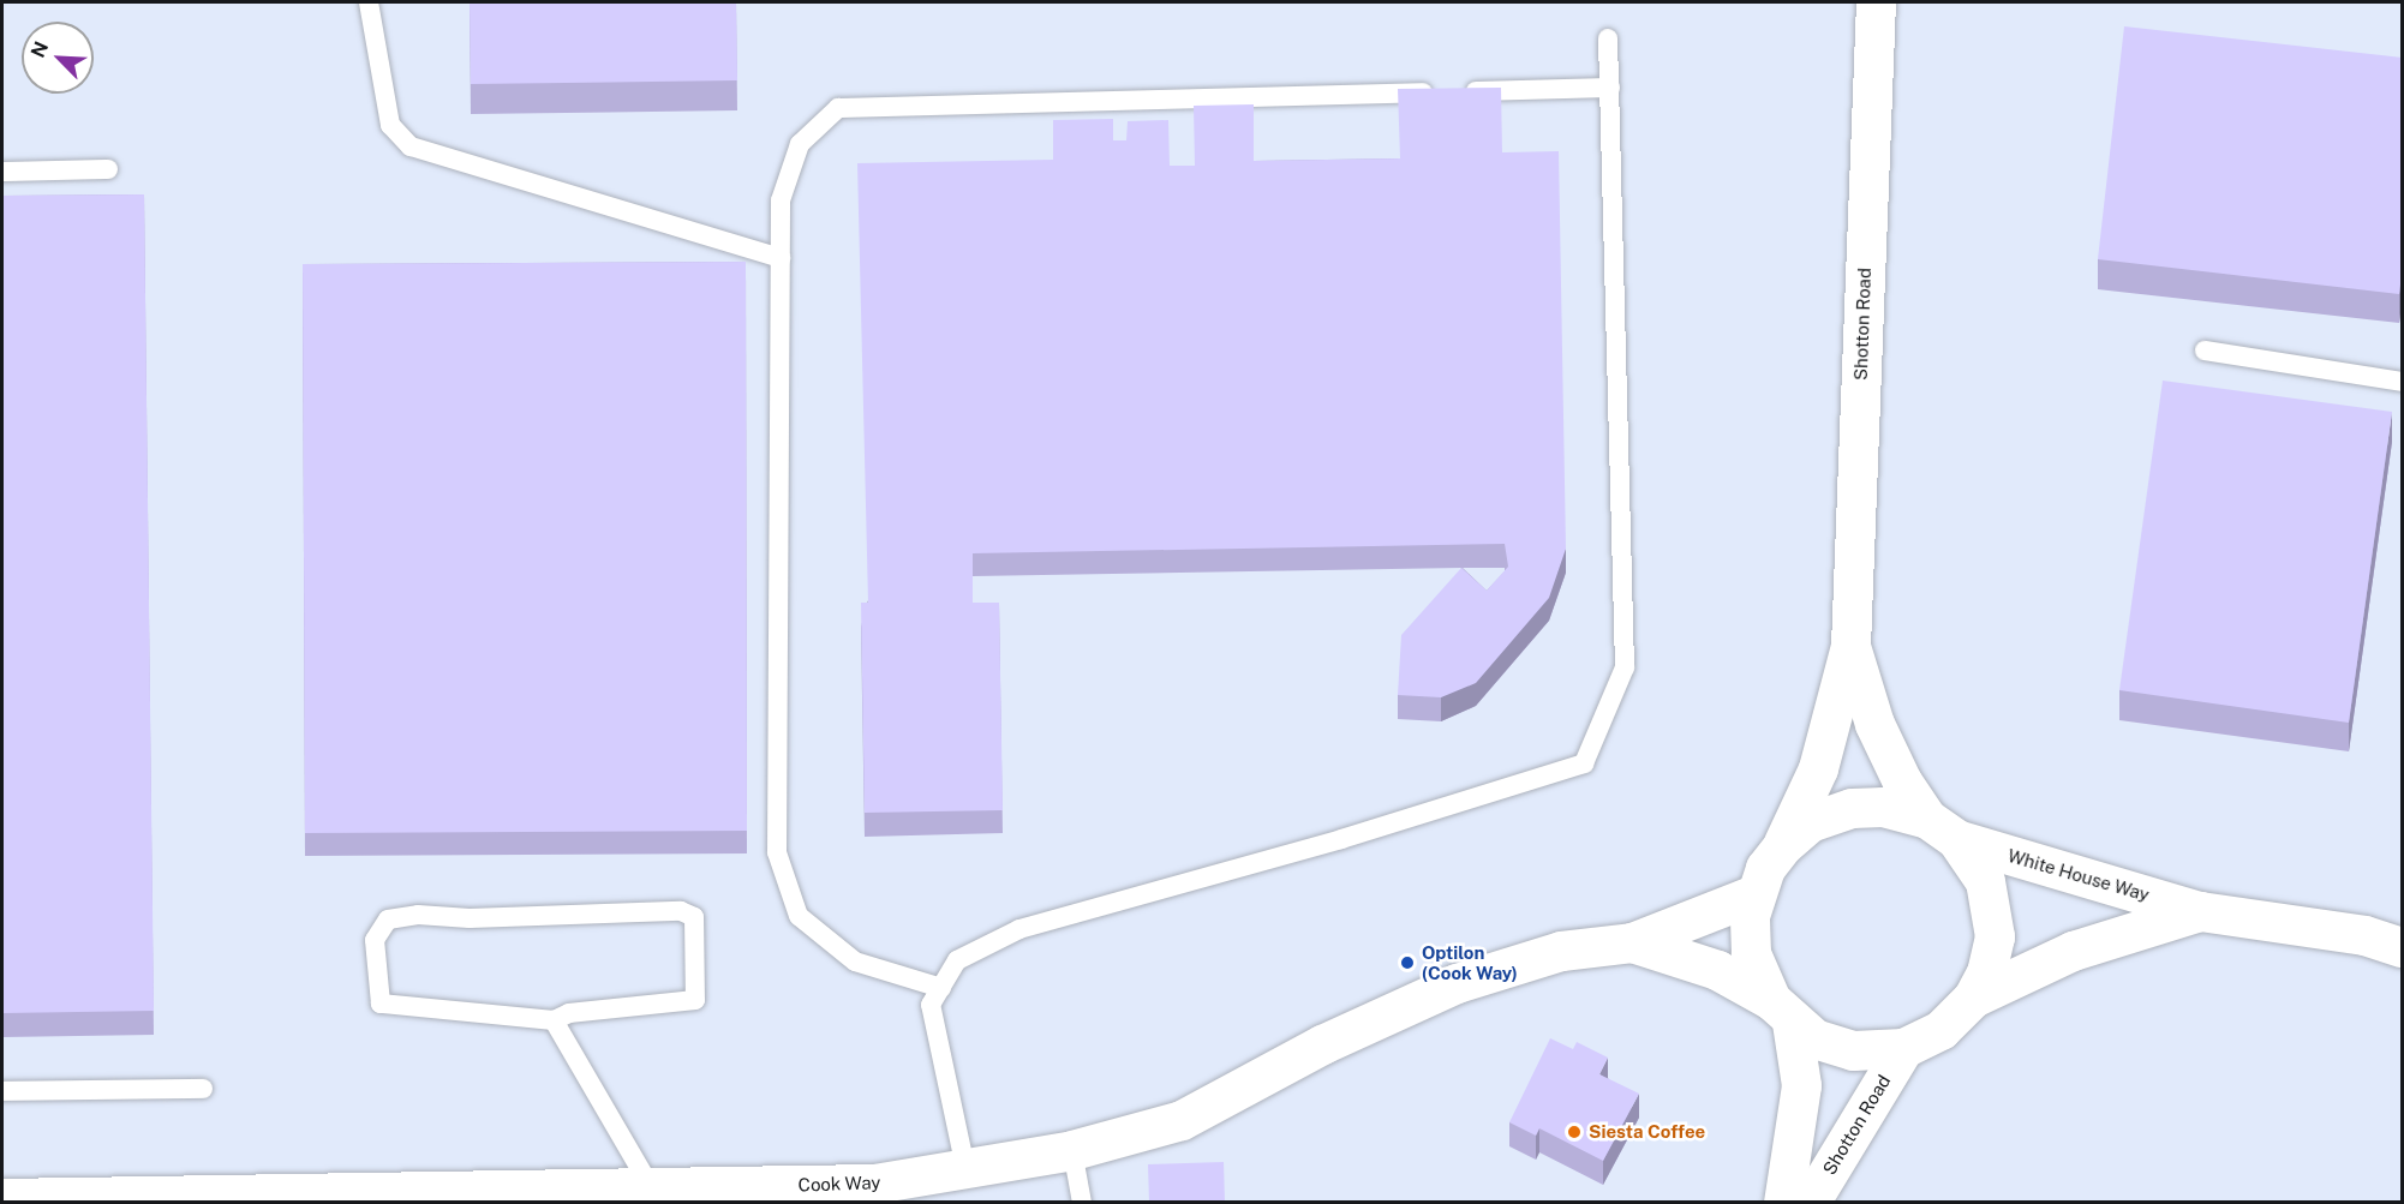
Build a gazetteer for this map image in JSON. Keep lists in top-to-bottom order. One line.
{"streets":{"street":["Shotton Road","White House Way","Cook Way"]},"crossings":[["Shotton Road","White House Way"]],"places":["Optilon (Cook Way)","Siesta Coffee"],"north":"top left"}
